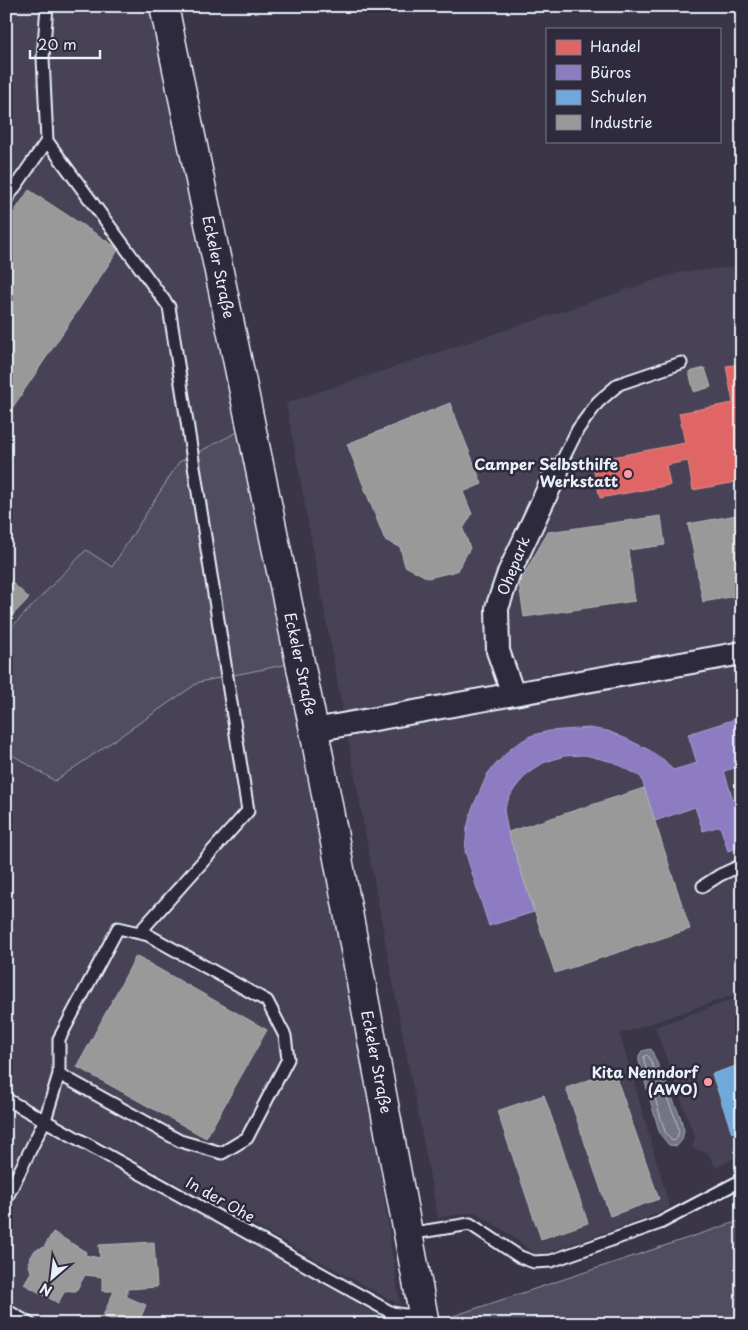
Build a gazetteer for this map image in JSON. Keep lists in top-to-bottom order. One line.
{"streets":{"street":["Eckeler Straße","Ohepark"],"lane":["In der Ohe"]},"crossings":[["Eckeler Straße","In der Ohe"]],"places":["Camper Selbsthilfe Werkstatt","Kita Nenndorf (AWO)"],"legend":["Handel","Büros","Schulen","Industrie"],"scale_bar":"20 m","north":"bottom left"}
